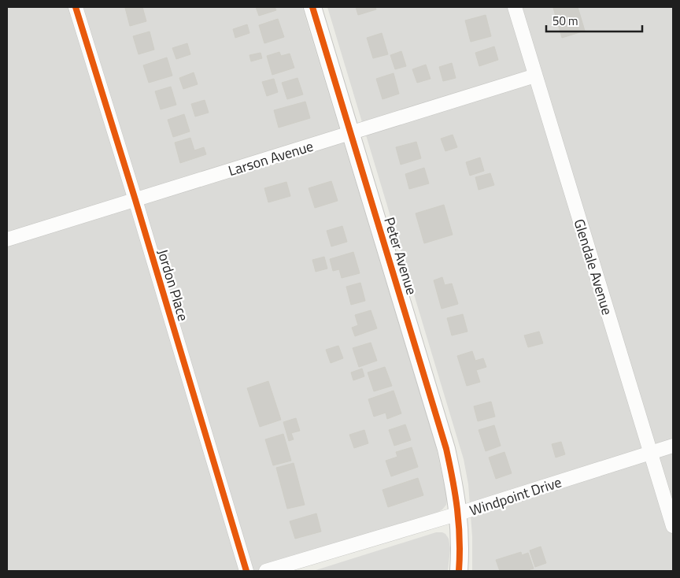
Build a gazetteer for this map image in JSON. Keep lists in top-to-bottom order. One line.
{"streets":{"street":["Larson Avenue","Peter Avenue","Glendale Avenue","Jordon Place","Windpoint Drive"]},"crossings":[["Larson Avenue","Peter Avenue"],["Larson Avenue","Glendale Avenue"],["Larson Avenue","Jordon Place"],["Peter Avenue","Windpoint Drive"],["Glendale Avenue","Windpoint Drive"]],"scale_bar":"50 m"}
